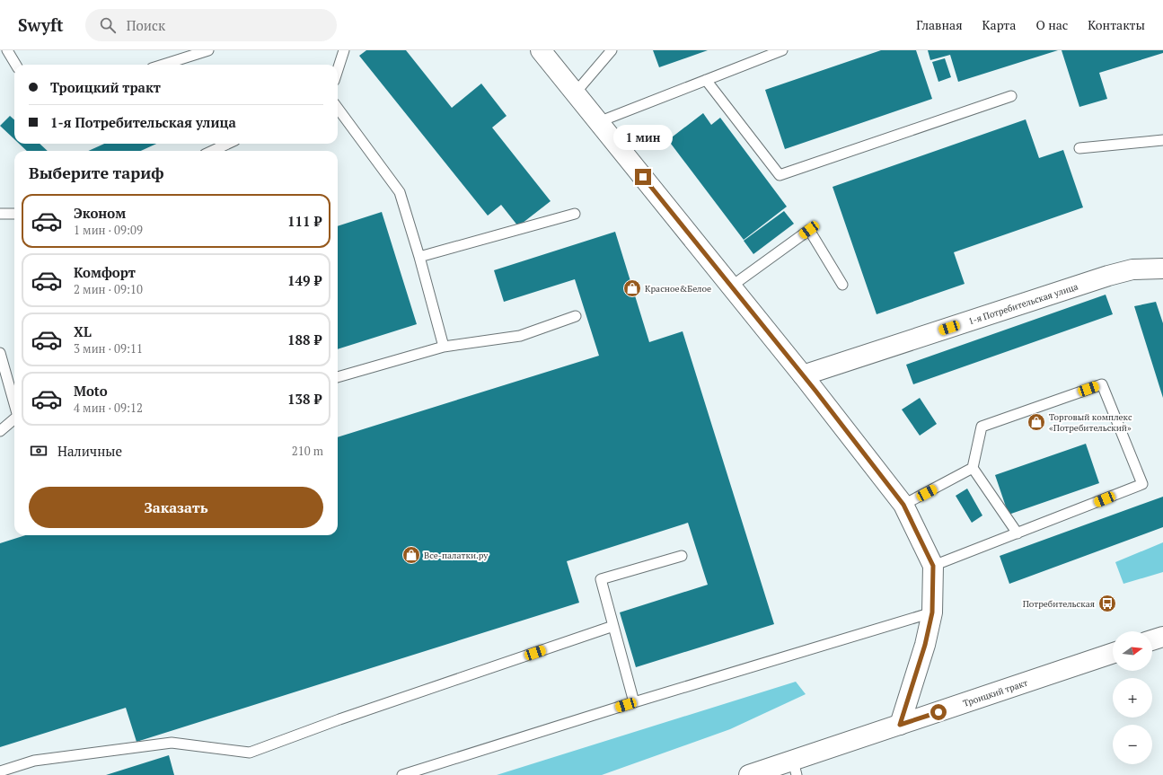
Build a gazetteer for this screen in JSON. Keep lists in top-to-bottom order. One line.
{"streets":{"street":["1-я Потребительская улица","Троицкий тракт"]},"places":{"shop":["Красное&Белое","Торговый комплекс «Потребительский»","Все-палатки.ру"],"bus stop":["Потребительская"]},"north":"right","page":{"header":"Swyft","search":"Поиск","nav":["Главная","Карта","О нас","Контакты"],"banner":["Троицкий тракт","1-я Потребительская улица"],"bubble":"1 мин","heading":"Выберите тариф","list":[{"name":"Эконом","note":"1 мин · 09:09","value":"111 ₽"},{"name":"Комфорт","note":"2 мин · 09:10","value":"149 ₽"},{"name":"XL","note":"3 мин · 09:11","value":"188 ₽"},{"name":"Moto","note":"4 мин · 09:12","value":"138 ₽"}],"pay":["Наличные","210 m"],"buttons":"Заказать","map_buttons":["+","−"]}}
